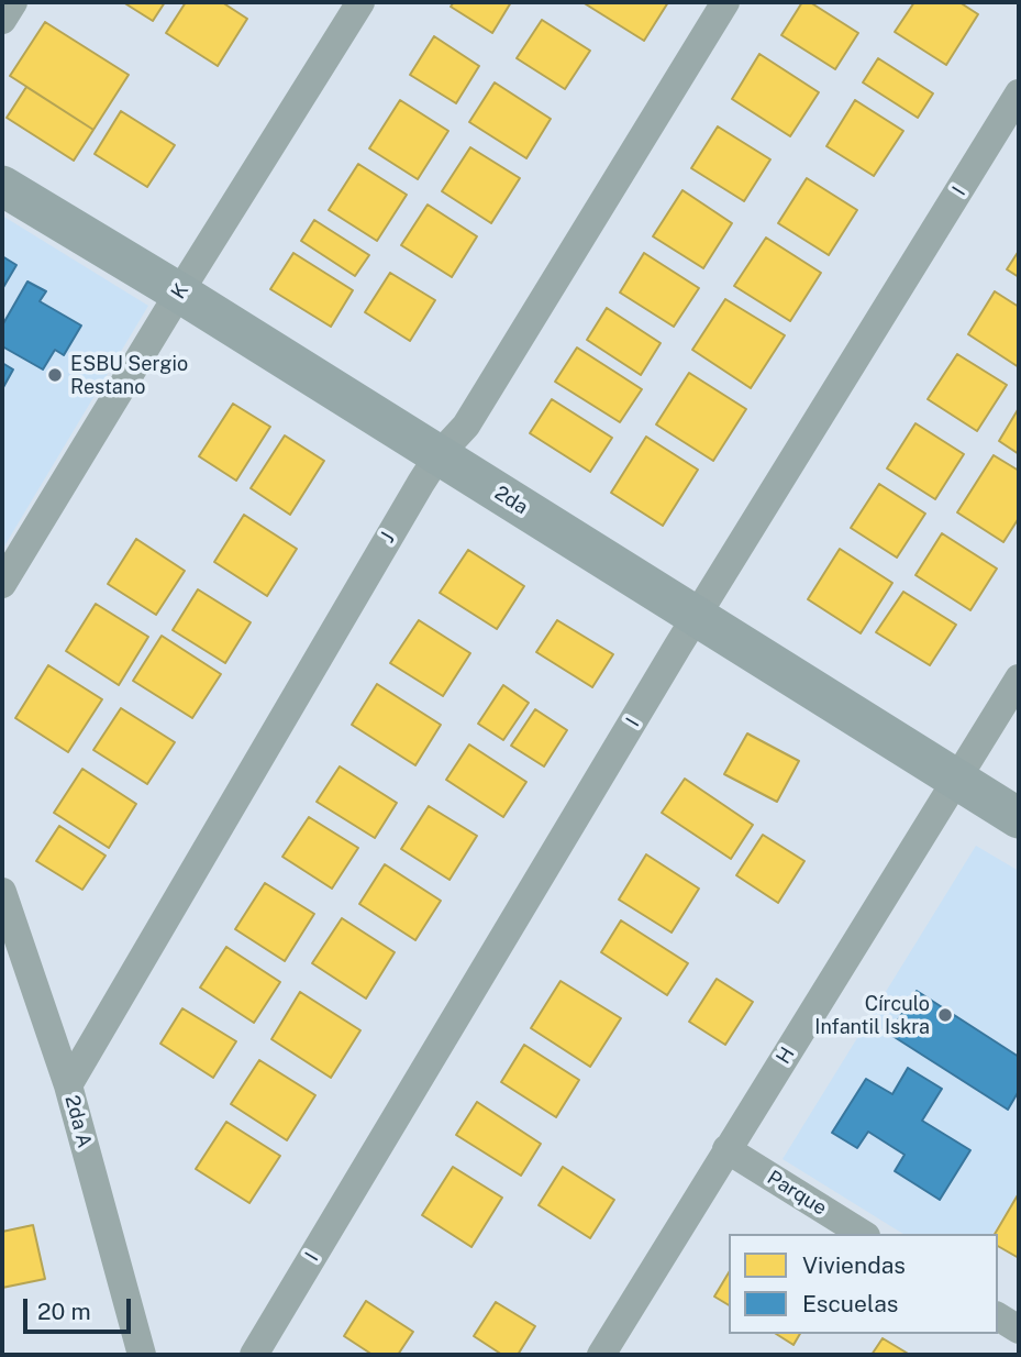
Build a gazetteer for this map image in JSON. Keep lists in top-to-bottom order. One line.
{"streets":{"street":["I","K","2da","J","H","2da A","Parque"]},"crossings":[["I","2da"],["K","2da"],["2da","J"],["2da","H"],["J","2da A"],["H","Parque"]],"places":["ESBU Sergio Restano","Círculo Infantil Iskra"],"legend":["Viviendas","Escuelas"],"scale_bar":"20 m"}
